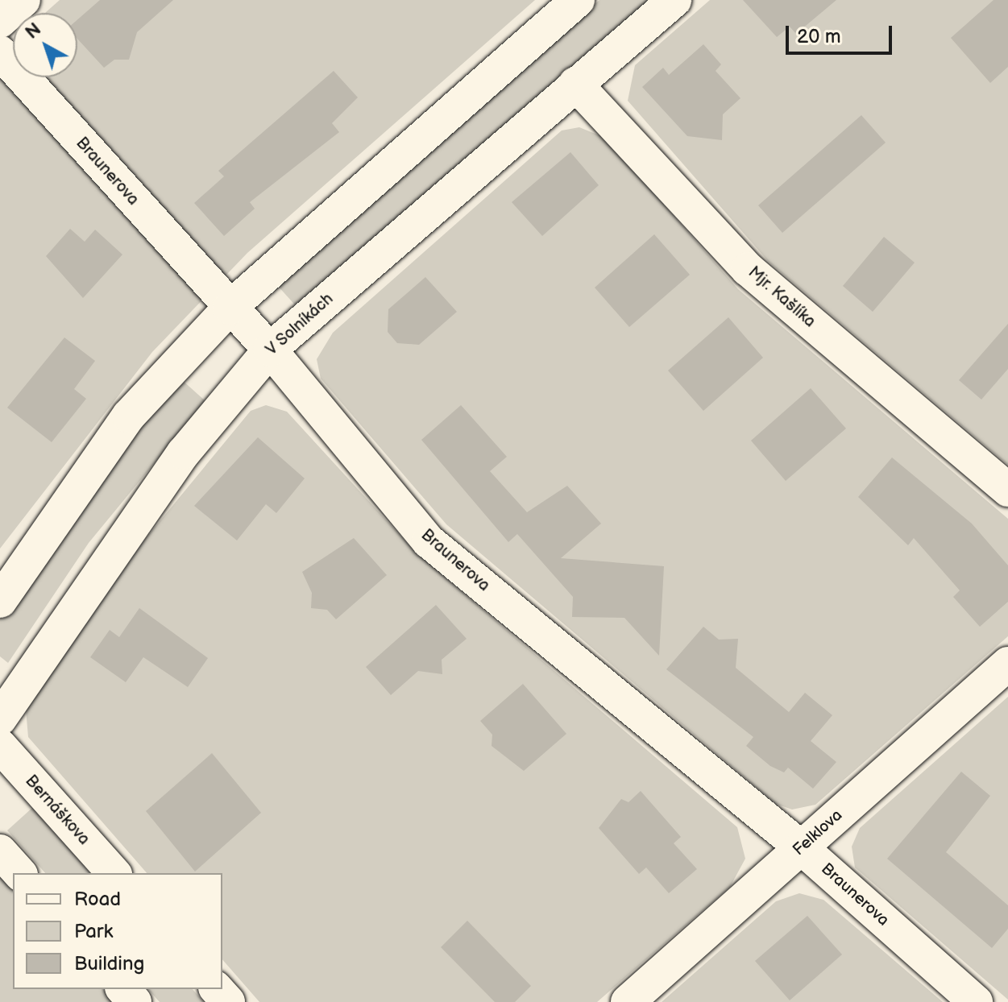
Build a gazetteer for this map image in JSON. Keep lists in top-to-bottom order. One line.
{"streets":{"street":["Braunerova","Mjr. Kašlíka","V Solníkách","Bernáškova","Felklova"]},"crossings":[["Braunerova","V Solníkách"],["Braunerova","Felklova"],["Mjr. Kašlíka","V Solníkách"]],"legend":["Road","Park","Building"],"scale_bar":"20 m","north":"top left"}
